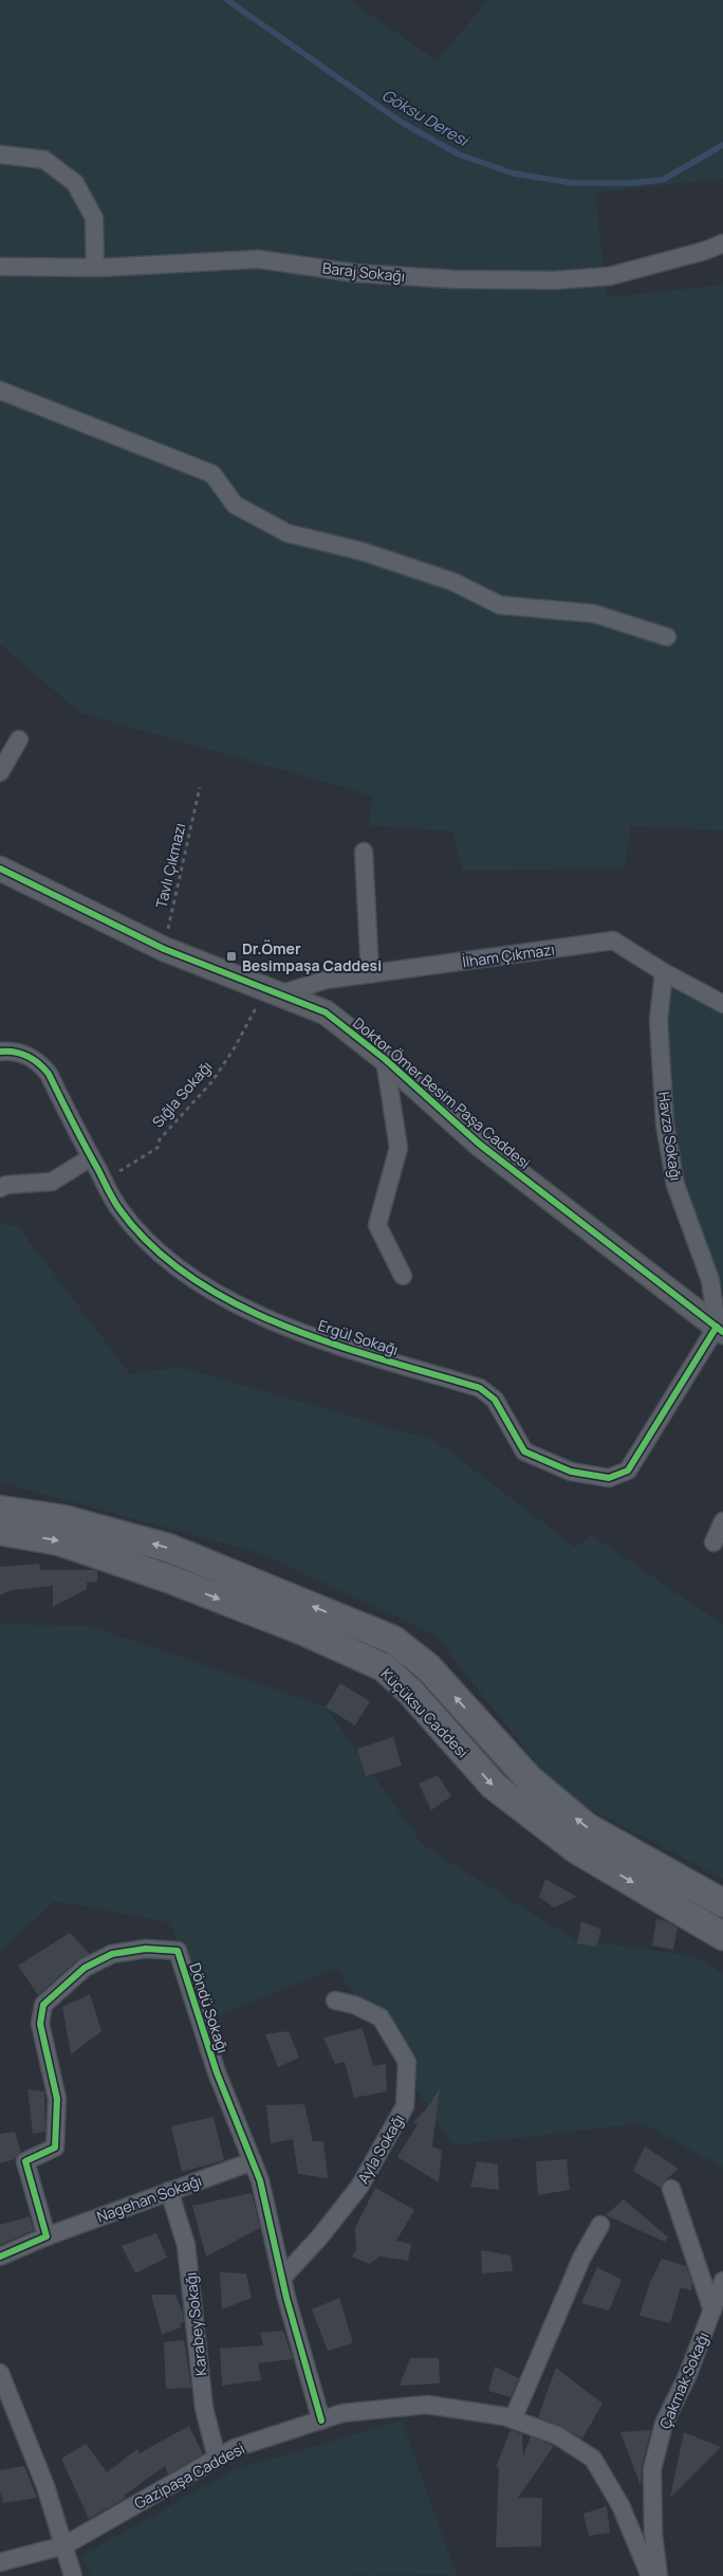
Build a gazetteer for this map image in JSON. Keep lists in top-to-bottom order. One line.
{"streets":{"main road":["Küçüksu Caddesi"],"street":["Baraj Sokağı","İlham Çıkmazı","Doktor Ömer Besim Paşa Caddesi","Havza Sokağı","Ergül Sokağı","Döndü Sokağı","Ayla Sokağı","Nagehan Sokağı","Karabey Sokağı","Çakmak Sokağı","Gazipaşa Caddesi"],"path":["Tavlı Çıkmazı","Sığla Sokağı"]},"crossings":[["Tavlı Çıkmazı","Doktor Ömer Besim Paşa Caddesi"],["İlham Çıkmazı","Doktor Ömer Besim Paşa Caddesi"],["İlham Çıkmazı","Sığla Sokağı"],["İlham Çıkmazı","Havza Sokağı"],["Doktor Ömer Besim Paşa Caddesi","Sığla Sokağı"],["Doktor Ömer Besim Paşa Caddesi","Havza Sokağı"],["Doktor Ömer Besim Paşa Caddesi","Ergül Sokağı"],["Sığla Sokağı","Ergül Sokağı"],["Havza Sokağı","Ergül Sokağı"],["Döndü Sokağı","Ayla Sokağı"],["Döndü Sokağı","Nagehan Sokağı"],["Döndü Sokağı","Gazipaşa Caddesi"],["Nagehan Sokağı","Karabey Sokağı"],["Karabey Sokağı","Gazipaşa Caddesi"]],"water":["Göksu Deresi"],"places":{"transit":["Dr.Ömer Besimpaşa Caddesi"]}}
